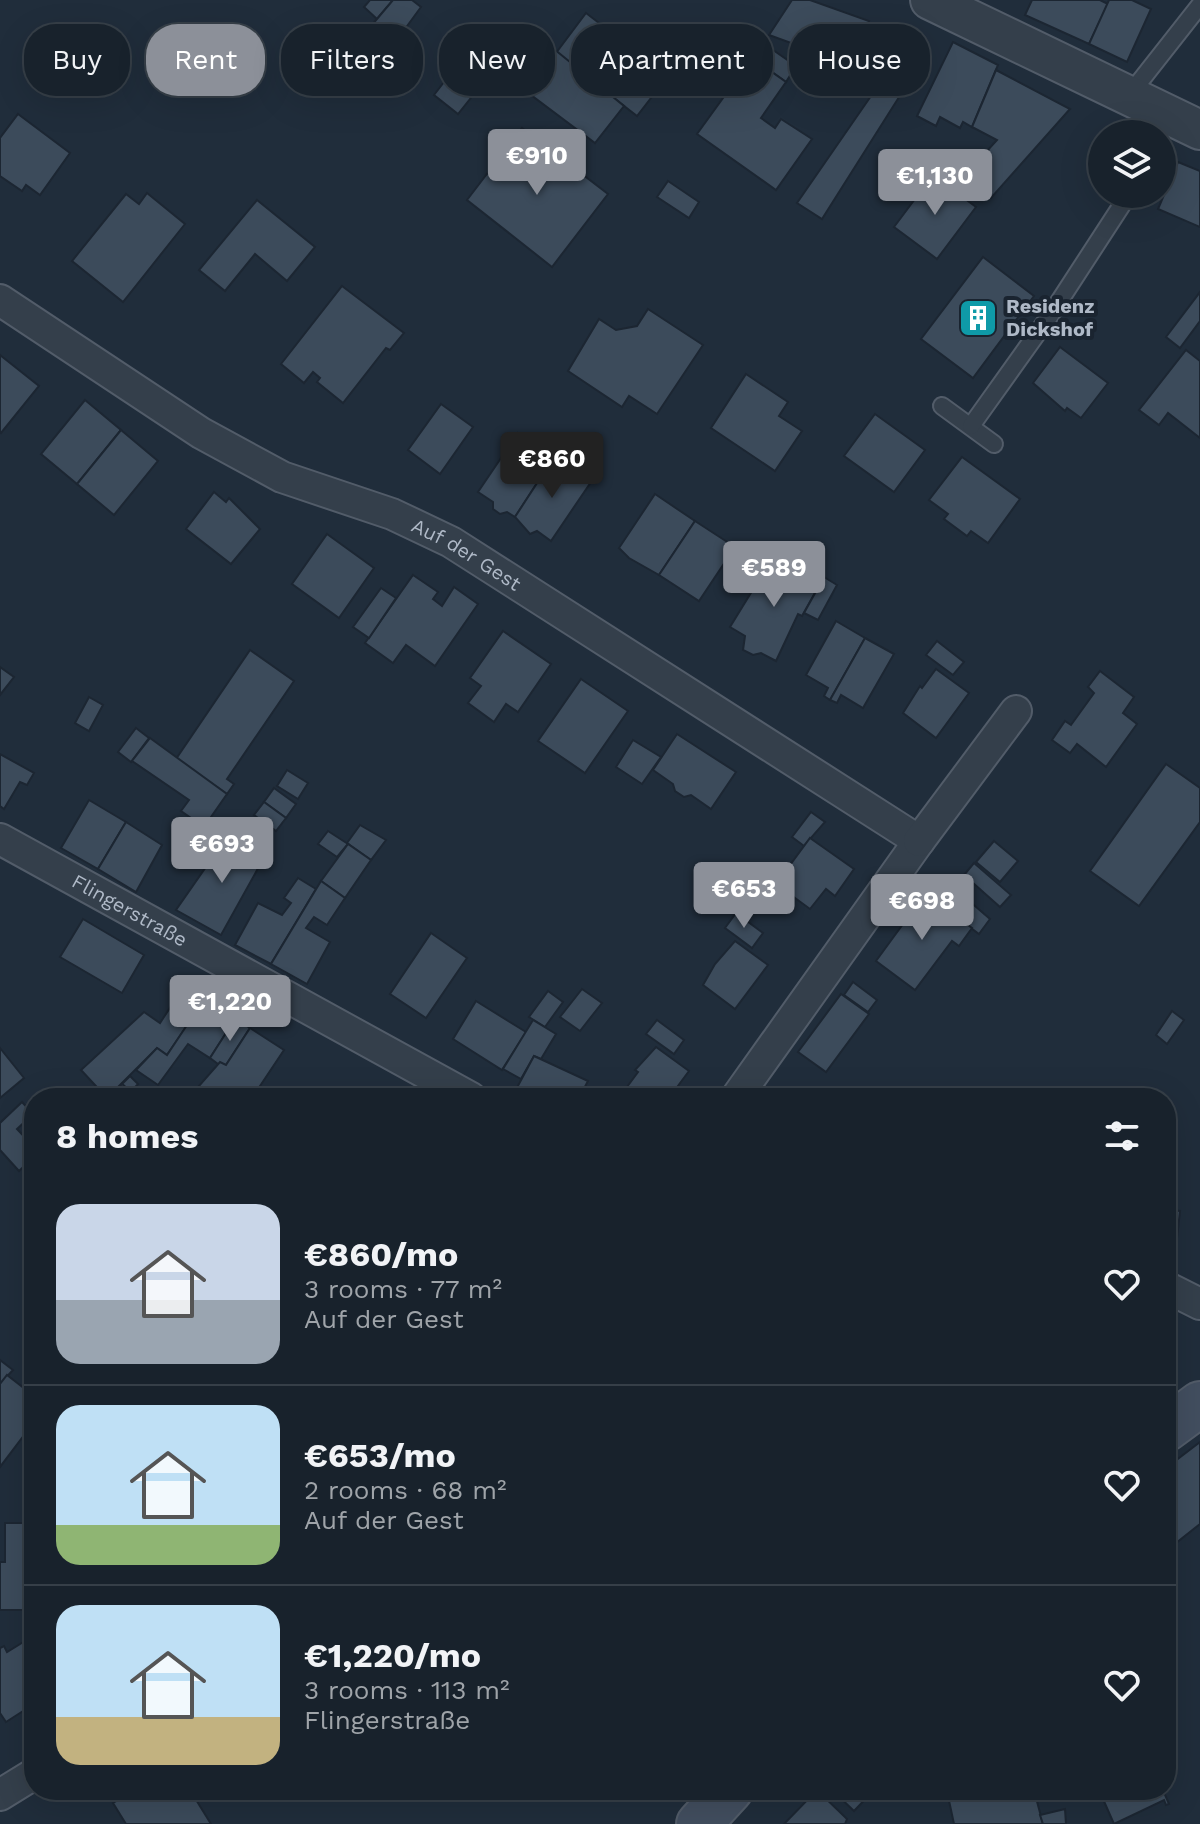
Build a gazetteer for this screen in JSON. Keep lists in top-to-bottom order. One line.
{"streets":{"street":["Auf der Gest","Flingerstraße"]},"places":{"building":["Residenz Dickshof"]},"page":{"chip":["Buy","Rent","Filters","New","Apartment","House"],"price":["€910","€1,130","€860","€589","€693","€653","€698","€1,220"],"heading":"8 homes","list":[{"name":"€860/mo","note":"3 rooms · 77 m² · Auf der Gest"},{"name":"€653/mo","note":"2 rooms · 68 m² · Auf der Gest"},{"name":"€1,220/mo","note":"3 rooms · 113 m² · Flingerstraße"}]}}
